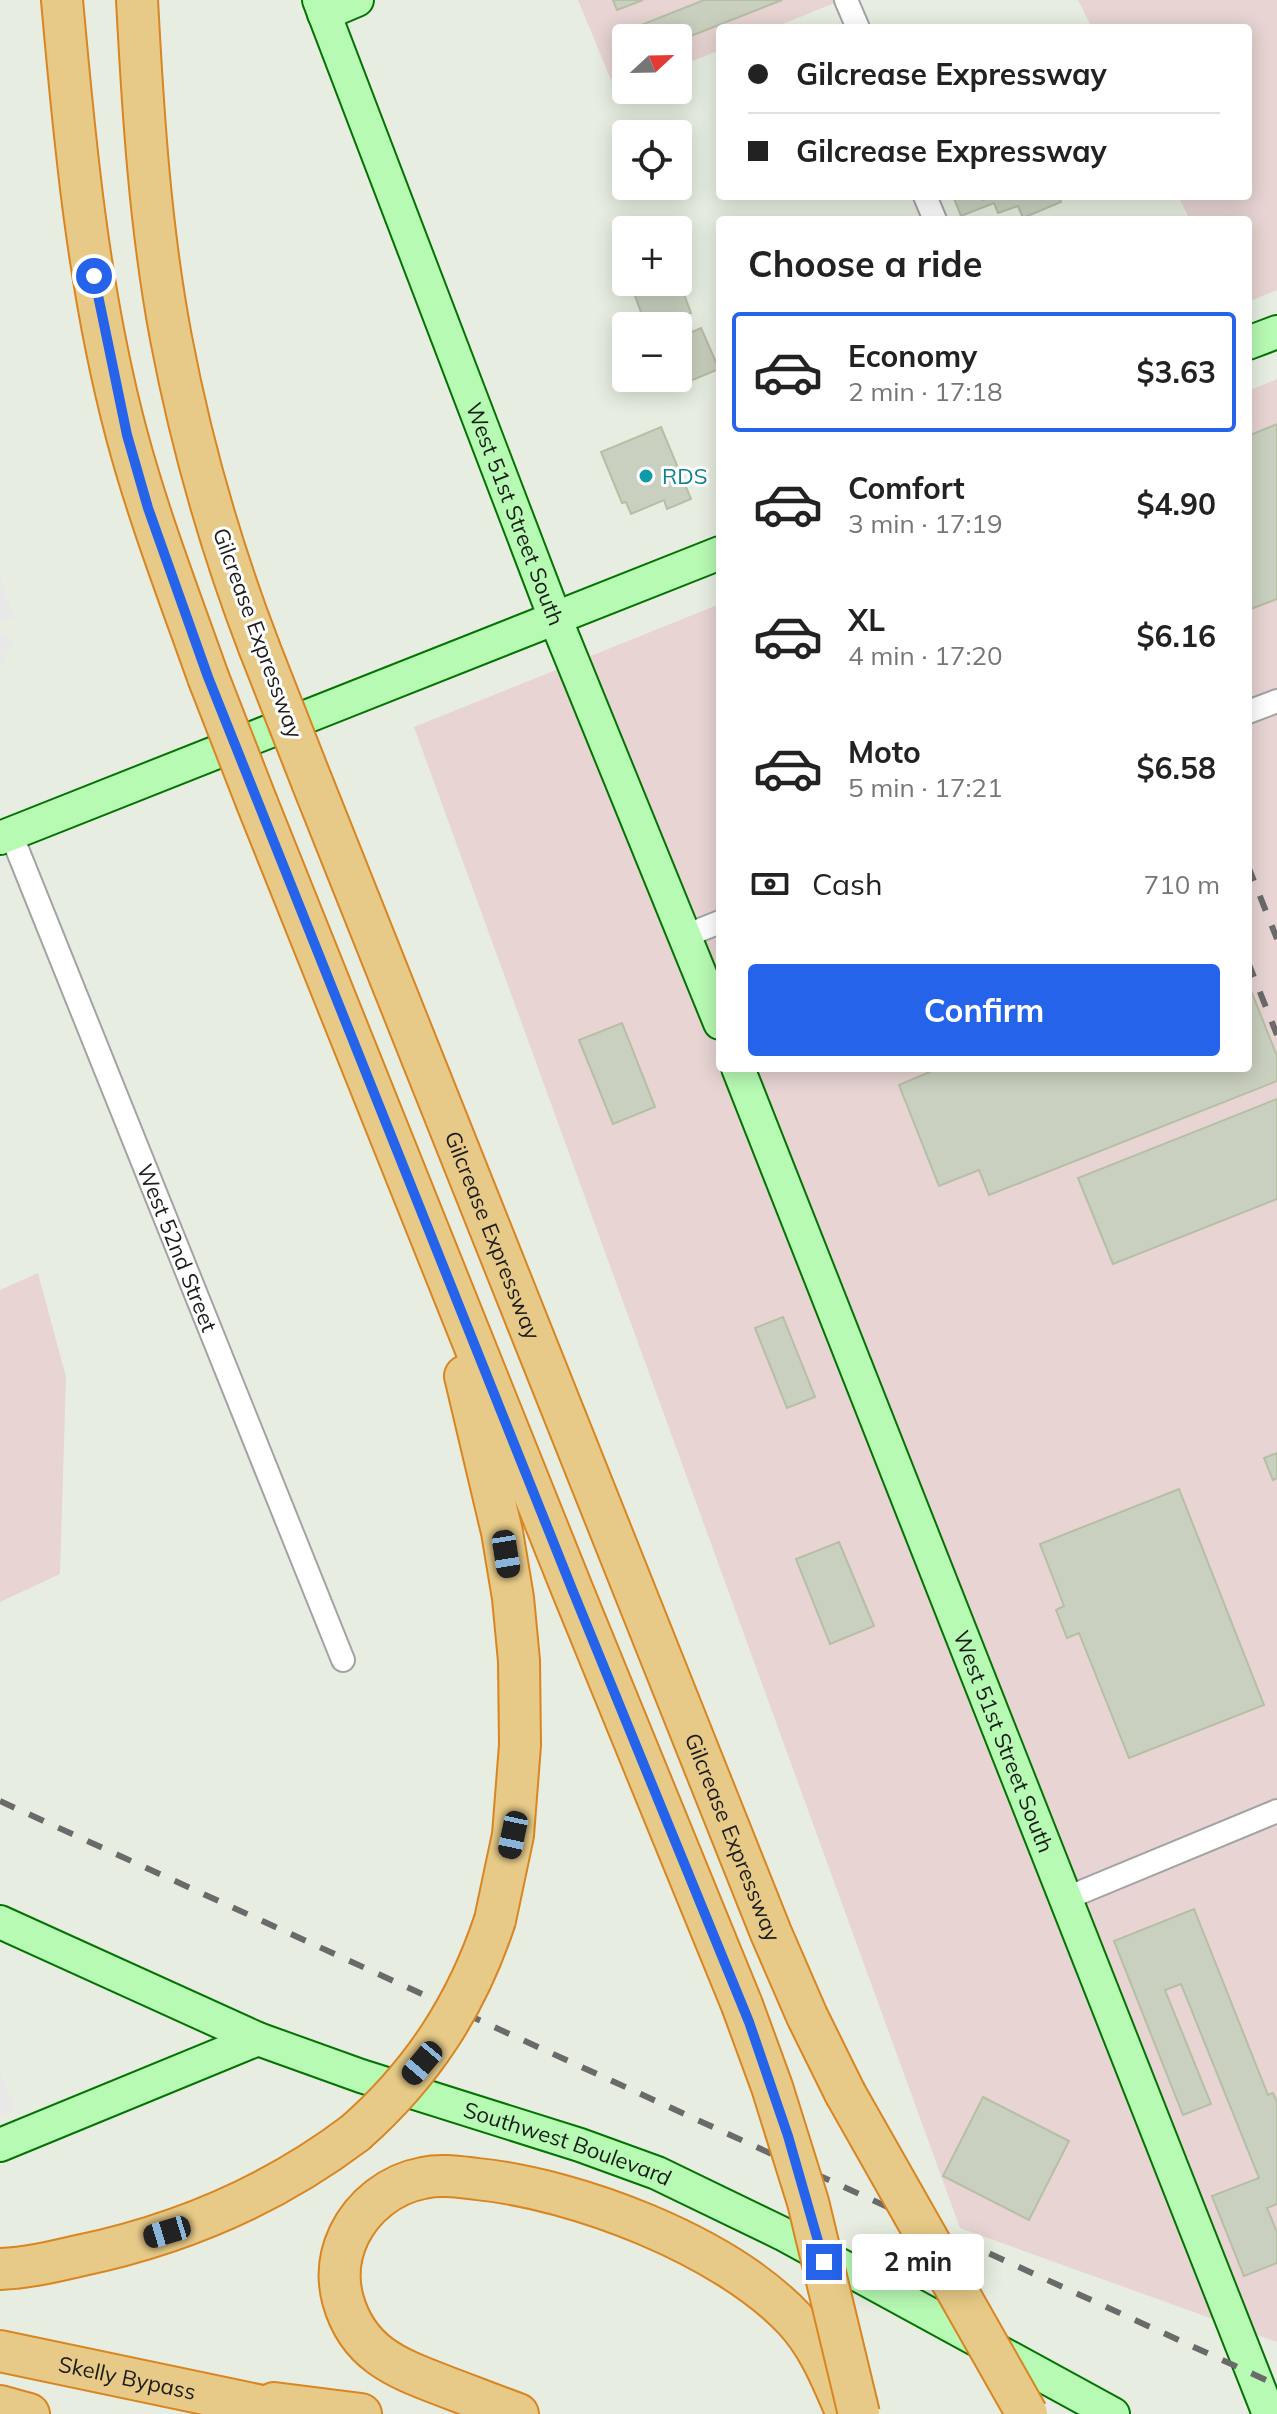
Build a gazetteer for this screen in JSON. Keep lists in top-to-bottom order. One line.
{"streets":{"highway":["Gilcrease Expressway","Skelly Bypass"],"street":["West 51st Street South","West 52nd Street","Southwest Boulevard"]},"places":["RDS"],"north":"right","page":{"map_buttons":["+","−"],"banner":["Gilcrease Expressway","Gilcrease Expressway"],"heading":"Choose a ride","list":[{"name":"Economy","note":"2 min · 17:18","value":"$3.63"},{"name":"Comfort","note":"3 min · 17:19","value":"$4.90"},{"name":"XL","note":"4 min · 17:20","value":"$6.16"},{"name":"Moto","note":"5 min · 17:21","value":"$6.58"}],"pay":["Cash","710 m"],"buttons":"Confirm","bubble":"2 min"}}
